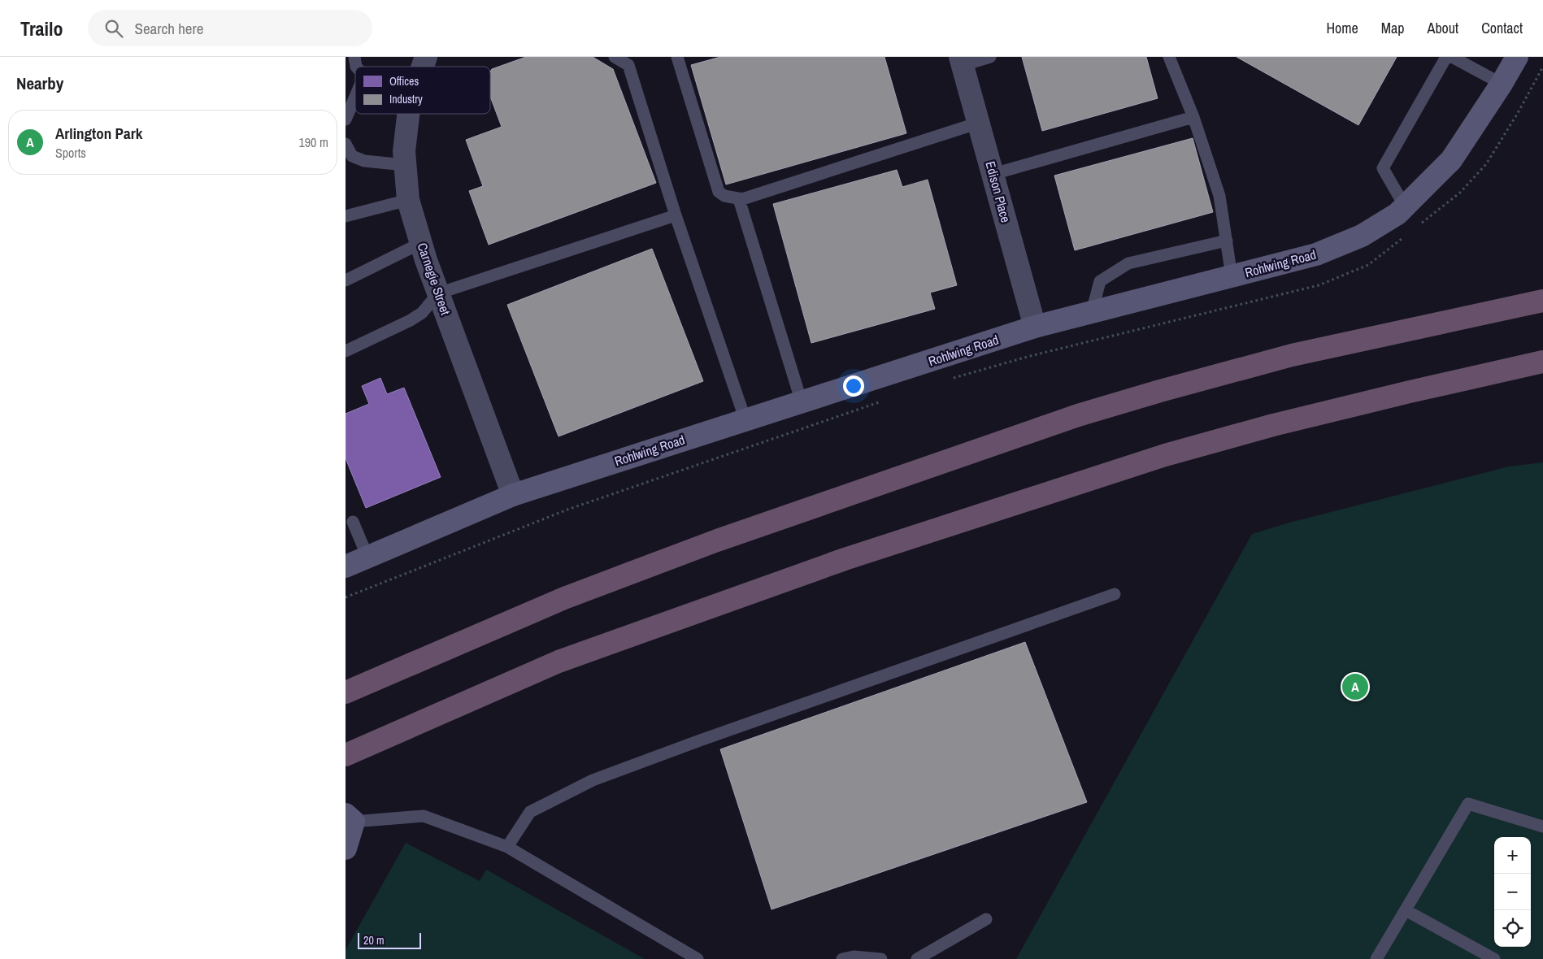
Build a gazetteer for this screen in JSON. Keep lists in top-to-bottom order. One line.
{"streets":{"main road":["Rohlwing Road"],"street":["Edison Place","Carnegie Street"]},"crossings":[["Edison Place","Rohlwing Road"],["Rohlwing Road","Carnegie Street"]],"legend":["Offices","Industry"],"scale_bar":"20 m","page":{"header":"Trailo","search":"Search here","nav":["Home","Map","About","Contact"],"heading":"Nearby","list":[{"mark":"A","name":"Arlington Park","note":"Sports","value":"190 m"}],"pins":"A","map_buttons":["+","−"],"scale":"20 m"}}
